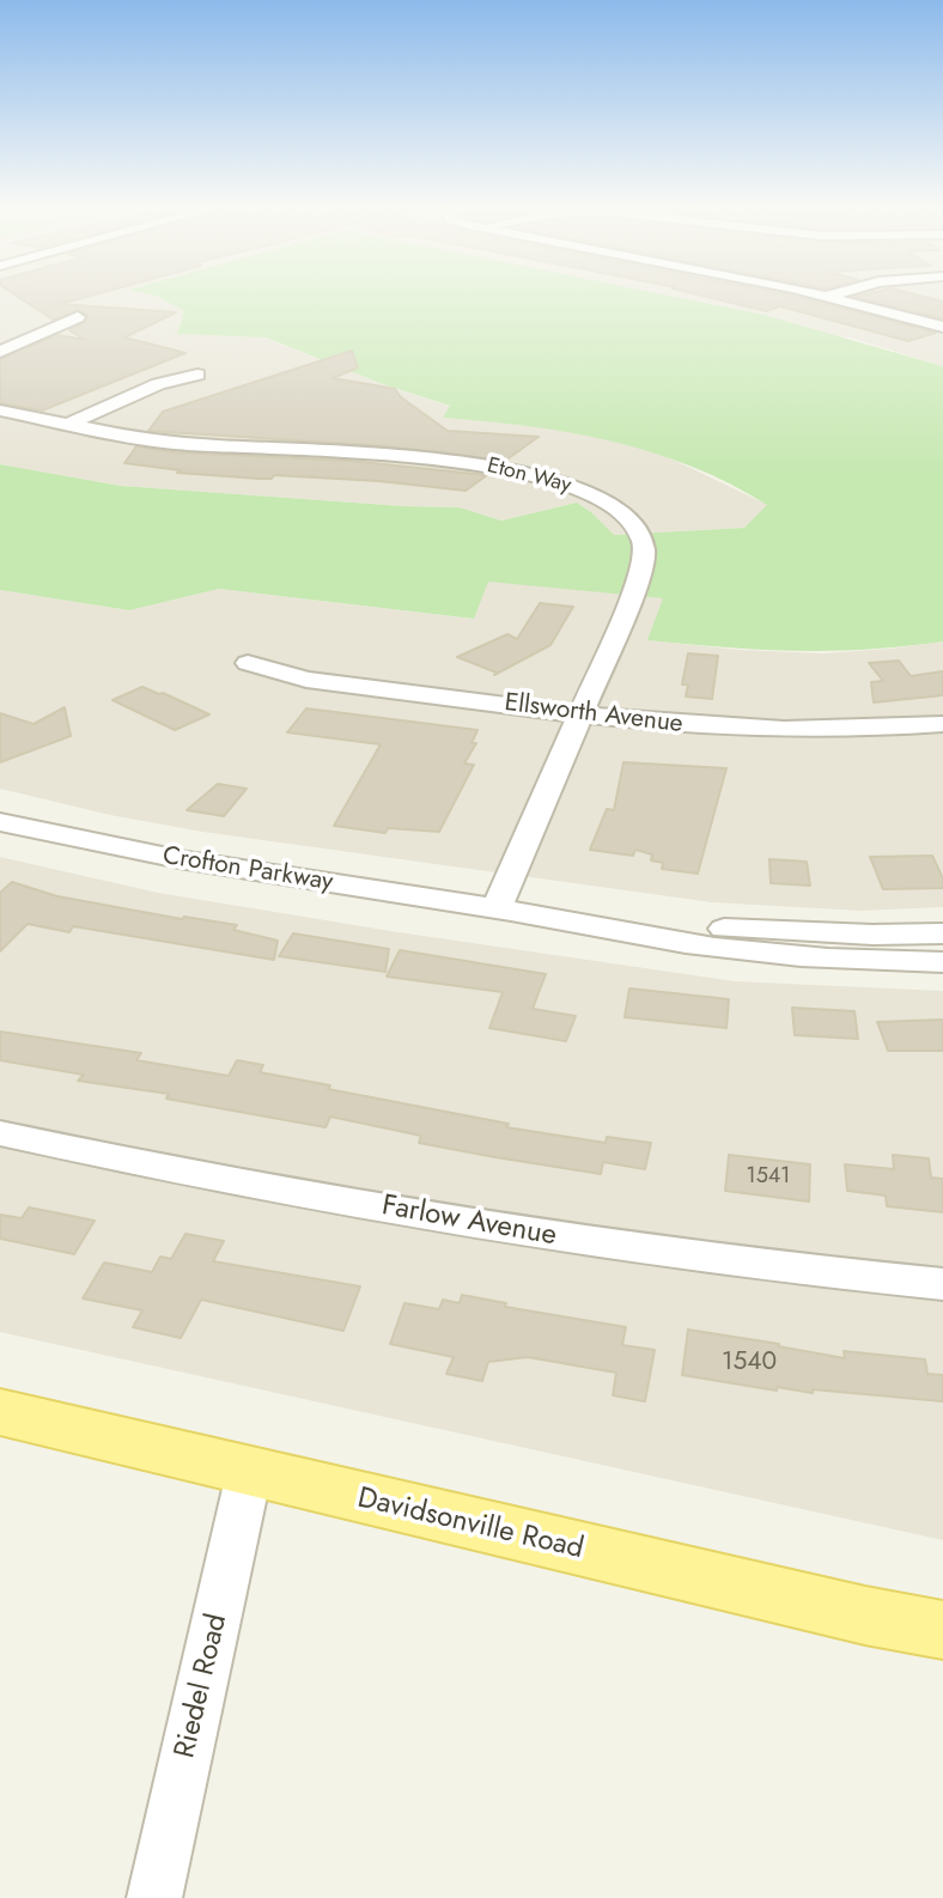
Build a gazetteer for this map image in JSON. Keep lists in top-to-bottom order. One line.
{"streets":{"main road":["Davidsonville Road"],"street":["Eton Way","Ellsworth Avenue","Crofton Parkway","Farlow Avenue","Riedel Road"]},"crossings":[["Eton Way","Ellsworth Avenue"],["Eton Way","Crofton Parkway"],["Davidsonville Road","Riedel Road"]],"house_numbers":["1541","1540"]}
